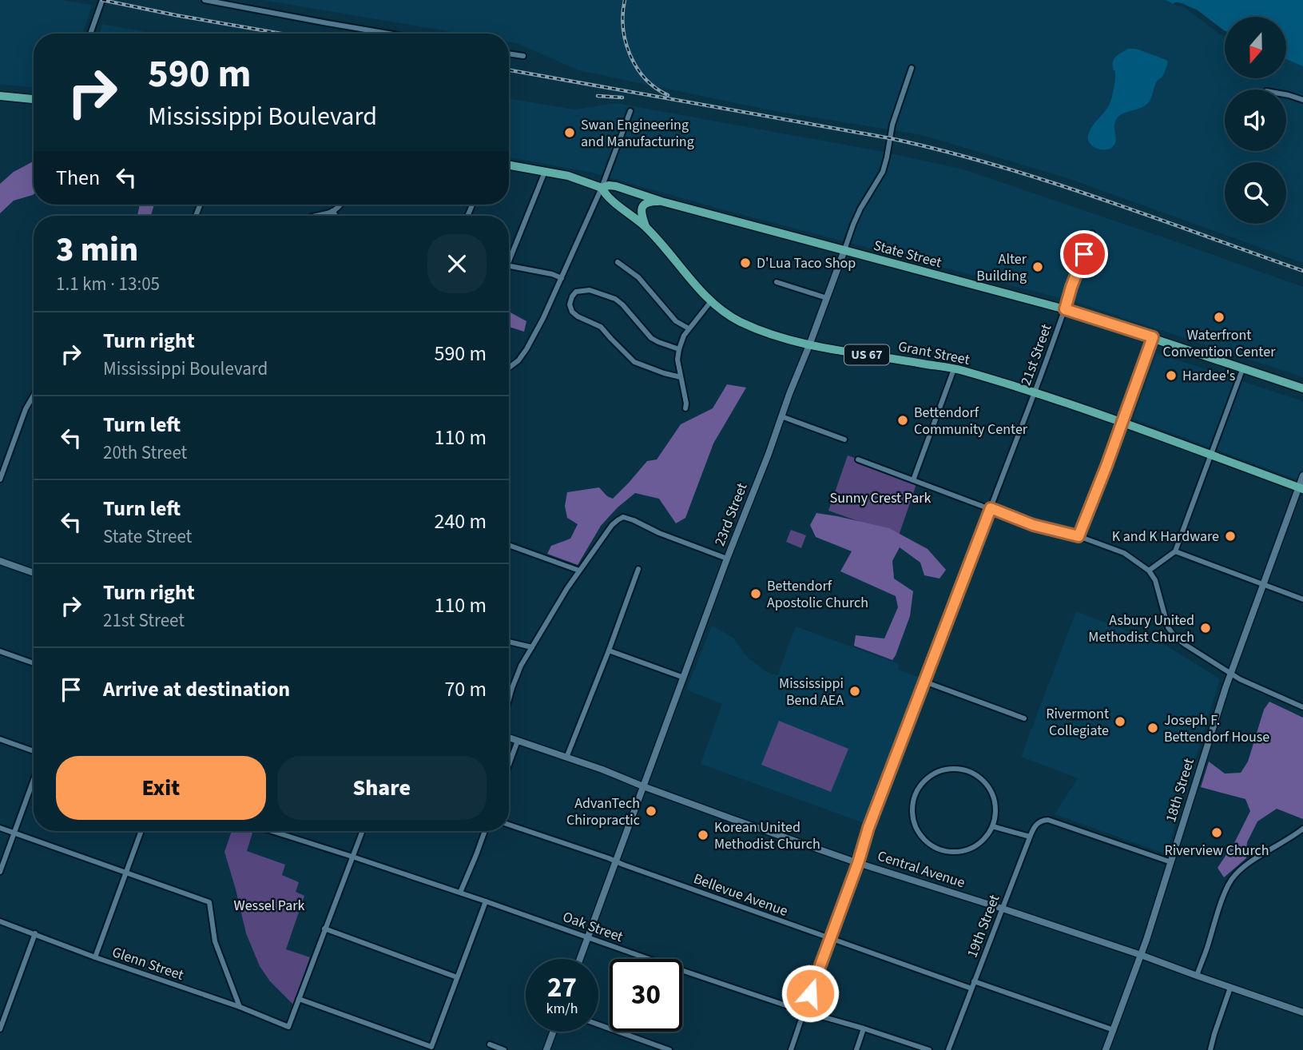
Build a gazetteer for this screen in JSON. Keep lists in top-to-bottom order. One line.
{"streets":{"main road":["State Street","Grant Street","US 67"],"street":["21st Street","23rd Street","18th Street","Central Avenue","Bellevue Avenue","19th Street","Oak Street","Glenn Street"]},"crossings":[["State Street","Grant Street"],["State Street","21st Street"],["State Street","23rd Street"],["Grant Street","21st Street"],["Grant Street","23rd Street"],["Grant Street","18th Street"],["21st Street","Central Avenue"],["21st Street","Bellevue Avenue"],["21st Street","Oak Street"],["23rd Street","Central Avenue"],["23rd Street","Bellevue Avenue"],["23rd Street","Oak Street"],["18th Street","Central Avenue"],["18th Street","19th Street"],["Central Avenue","19th Street"],["Bellevue Avenue","19th Street"]],"parks":["Sunny Crest Park","Wessel Park"],"places":["Swan Engineering and Manufacturing","D'Lua Taco Shop","Alter Building","Waterfront Convention Center","Hardee's","Bettendorf Community Center","K and K Hardware","Bettendorf Apostolic Church","Asbury United Methodist Church","Mississippi Bend AEA","Rivermont Collegiate","Joseph F. Bettendorf House","AdvanTech Chiropractic","Riverview Church","Korean United Methodist Church"],"north":"bottom","page":{"turn":["590 m","Mississippi Boulevard"],"then":"Then","heading":["3 min","1.1 km · 13:05"],"list":[{"name":"Turn right","note":"Mississippi Boulevard","value":"590 m"},{"name":"Turn left","note":"20th Street","value":"110 m"},{"name":"Turn left","note":"State Street","value":"240 m"},{"name":"Turn right","note":"21st Street","value":"110 m"},{"name":"Arrive at destination","value":"70 m"}],"buttons":["Exit","Share"],"speed":"27 km/h","limit":"30"}}
